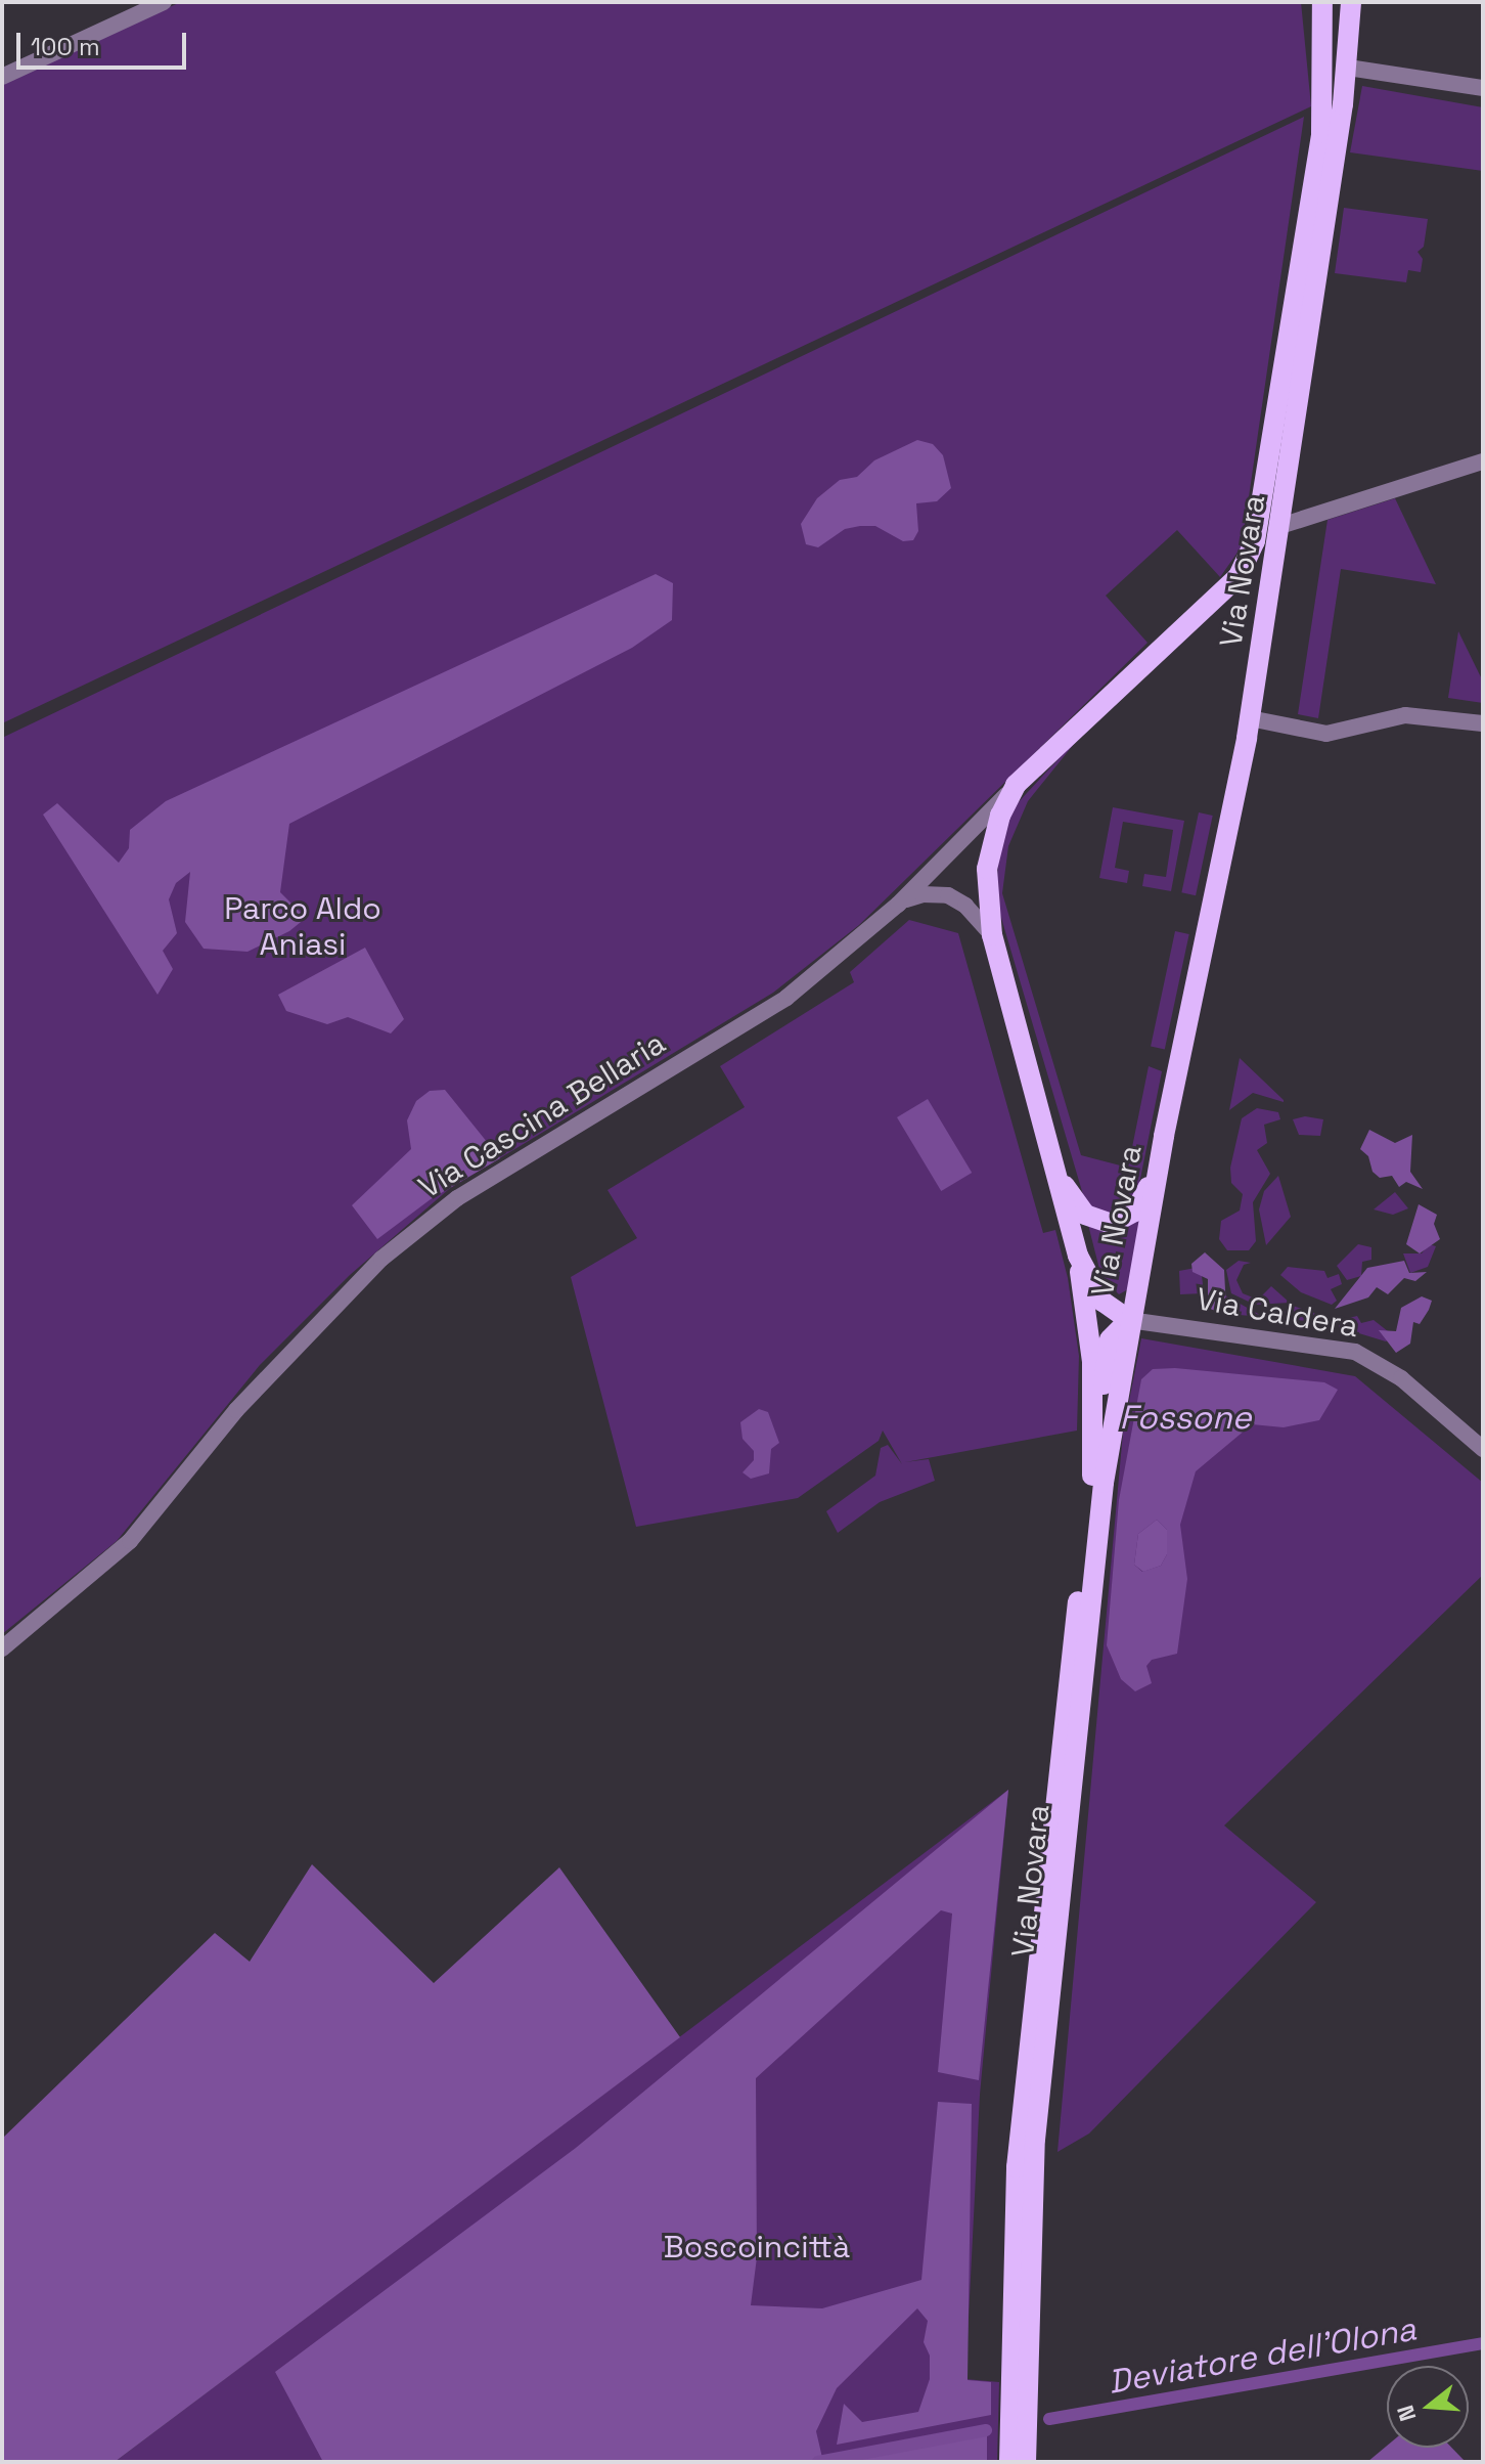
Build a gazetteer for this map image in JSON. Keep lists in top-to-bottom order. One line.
{"streets":{"main road":["Via Novara","Via Cascina Bellaria"],"street":["Via Caldera"]},"crossings":[["Via Novara","Via Cascina Bellaria"],["Via Novara","Via Caldera"]],"water":["Fossone","Deviatore dell'Olona"],"parks":["Parco Aldo Aniasi","Boscoincittà"],"scale_bar":"100 m","north":"left"}
